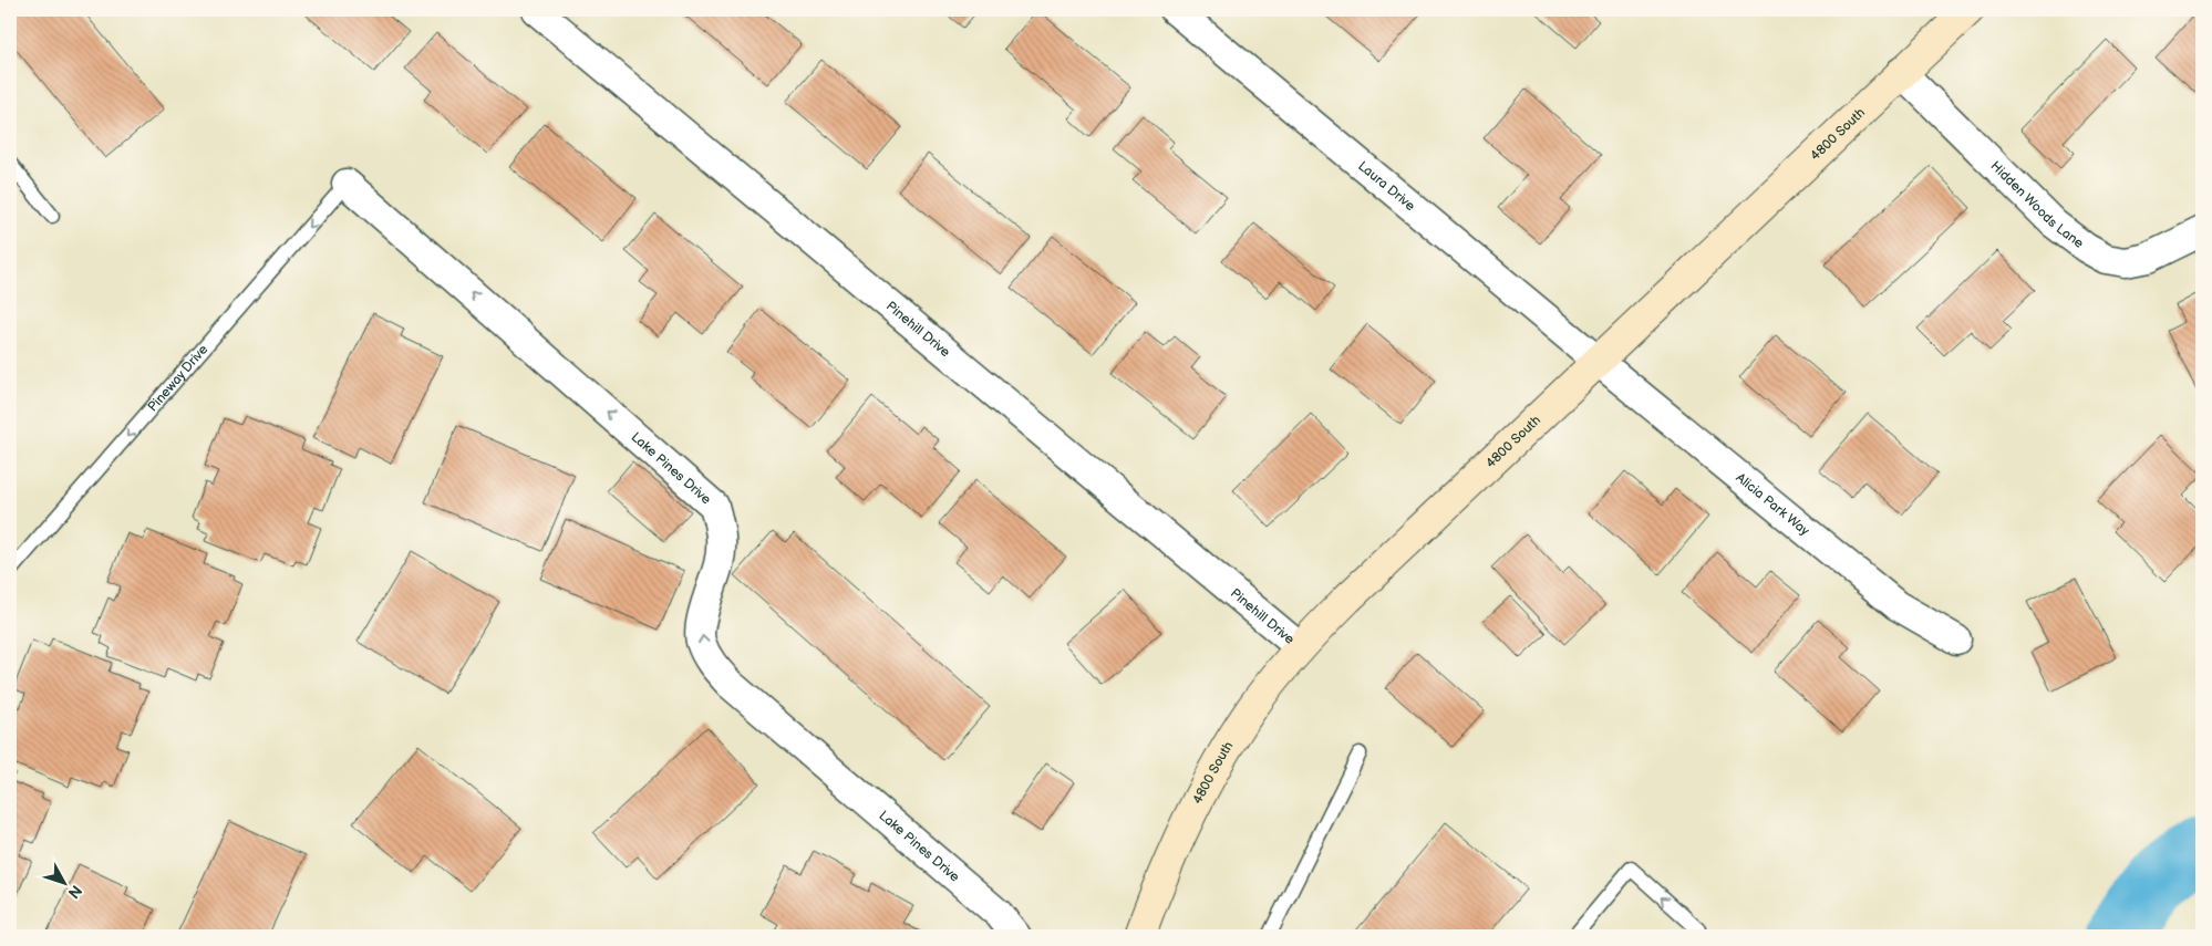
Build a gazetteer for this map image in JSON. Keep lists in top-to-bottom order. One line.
{"streets":{"street":["4800 South","Laura Drive","Hidden Woods Lane","Pinehill Drive","Lake Pines Drive","Alicia Park Way"],"lane":["Pineway Drive"]},"crossings":[["4800 South","Laura Drive"],["4800 South","Hidden Woods Lane"],["4800 South","Pinehill Drive"],["4800 South","Alicia Park Way"],["Laura Drive","Alicia Park Way"],["Pineway Drive","Lake Pines Drive"]],"one_way":["Pineway Drive","Lake Pines Drive"],"north":"bottom right"}
